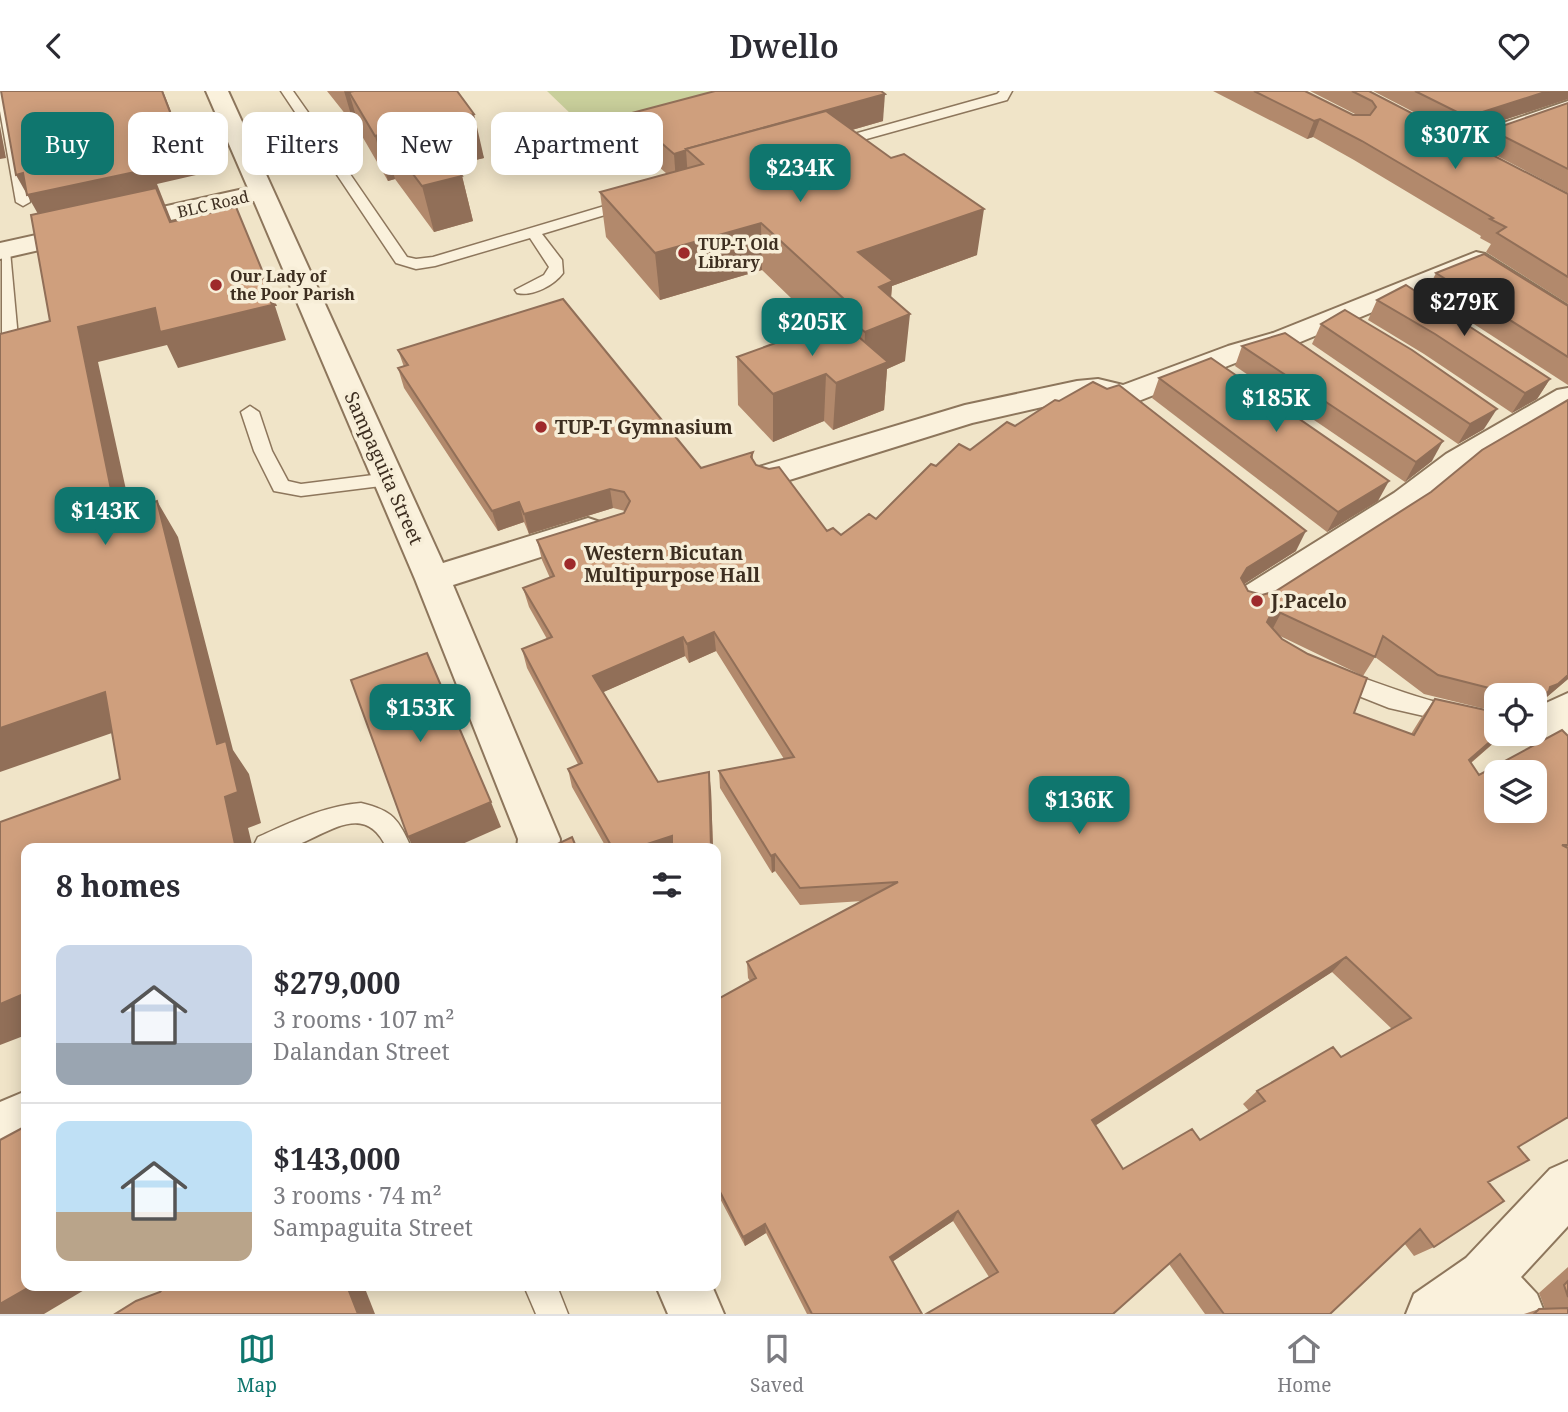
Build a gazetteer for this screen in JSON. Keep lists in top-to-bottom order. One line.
{"streets":{"street":["BLC Road","Sampaguita Street"]},"crossings":[["BLC Road","Sampaguita Street"]],"places":["TUP-T Old Library","Our Lady of the Poor Parish","TUP-T Gymnasium","Western Bicutan Multipurpose Hall","J.Pacelo"],"page":{"header":"Dwello","price":["$307K","$234K","$279K","$205K","$185K","$143K","$153K","$136K"],"chip":["Buy","Rent","Filters","New","Apartment"],"heading":"8 homes","list":[{"name":"$279,000","note":"3 rooms · 107 m² · Dalandan Street"},{"name":"$143,000","note":"3 rooms · 74 m² · Sampaguita Street"}],"tabs":["Map","Saved","Home"]}}
